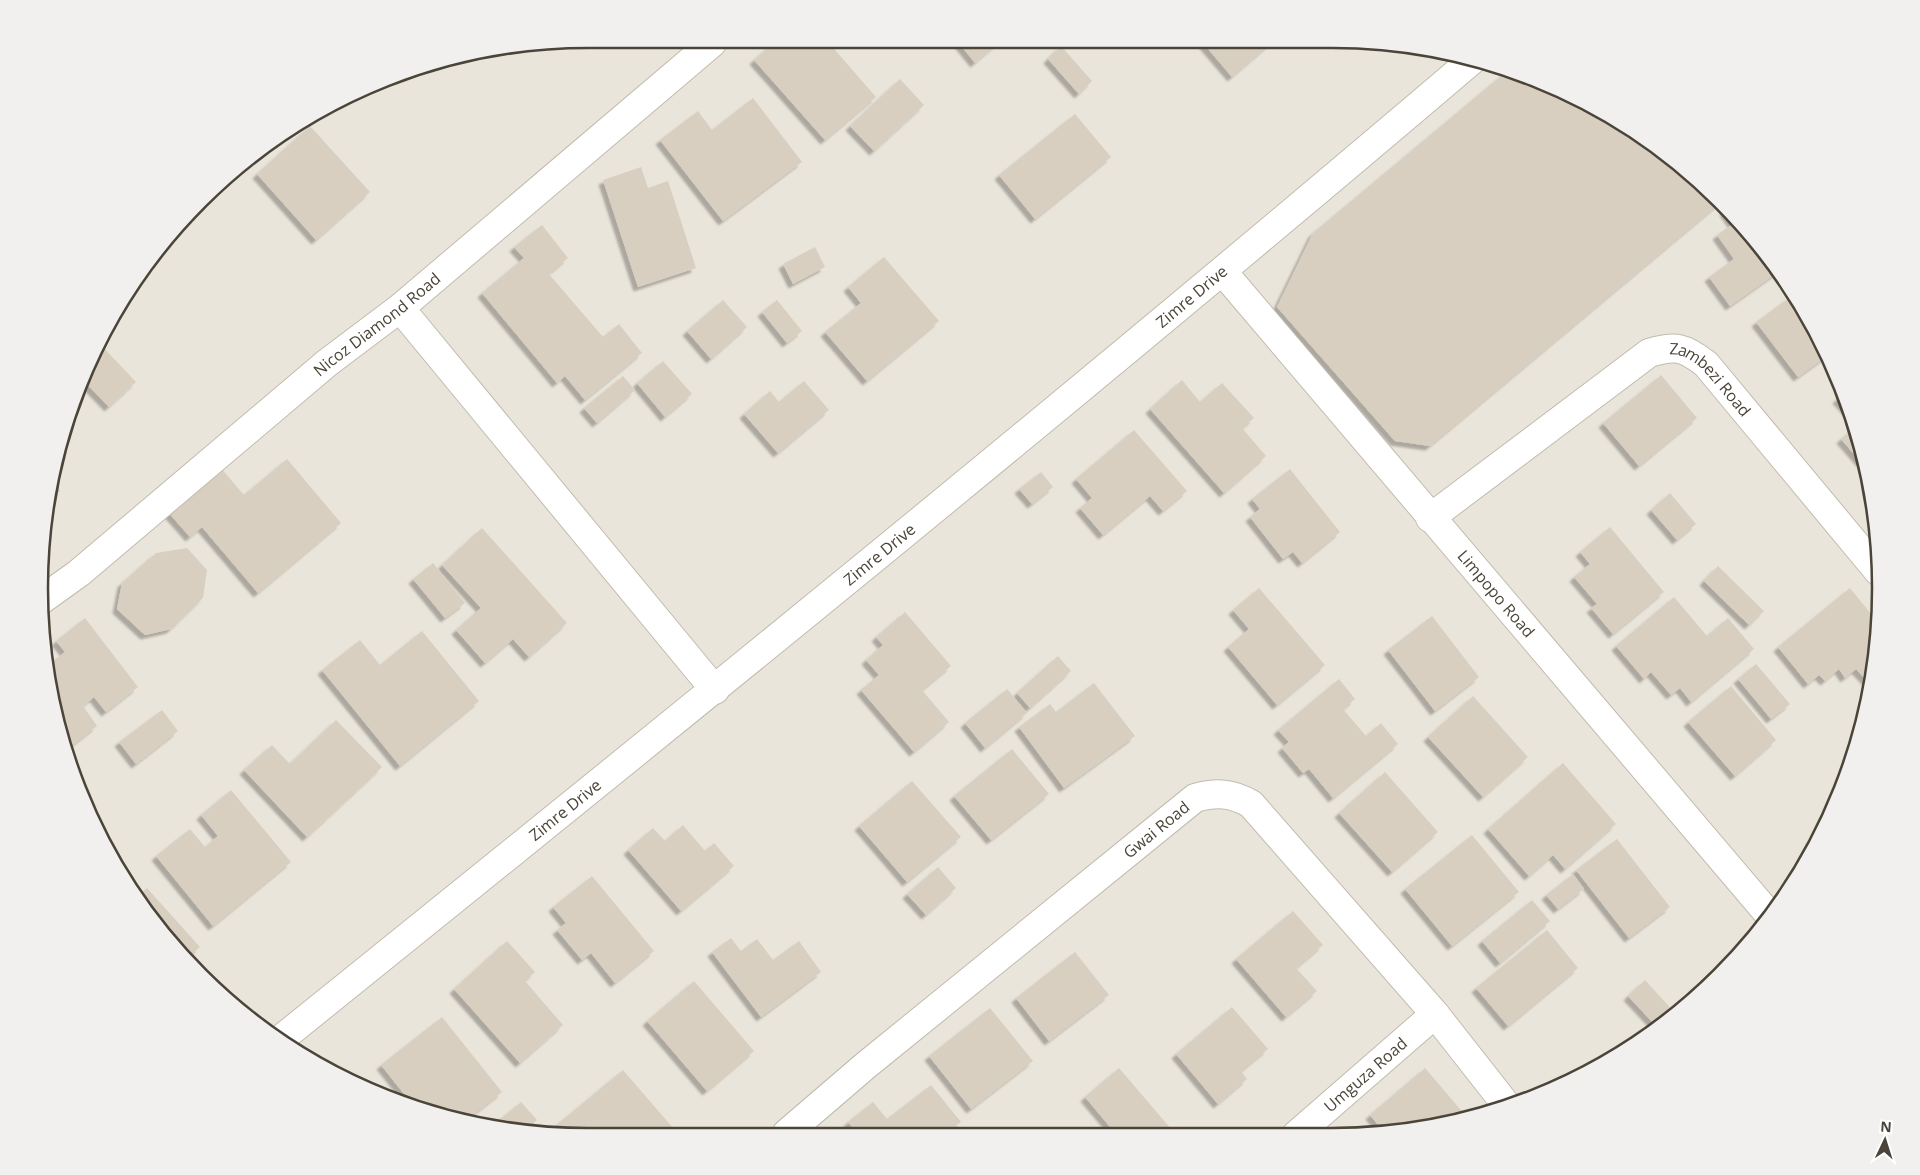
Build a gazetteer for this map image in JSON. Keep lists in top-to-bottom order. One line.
{"streets":{"street":["Zimre Drive","Nicoz Diamond Road","Zambezi Road","Limpopo Road","Gwai Road","Umguza Road"]},"crossings":[["Zimre Drive","Limpopo Road"],["Zambezi Road","Limpopo Road"],["Gwai Road","Umguza Road"]],"north":"top"}
